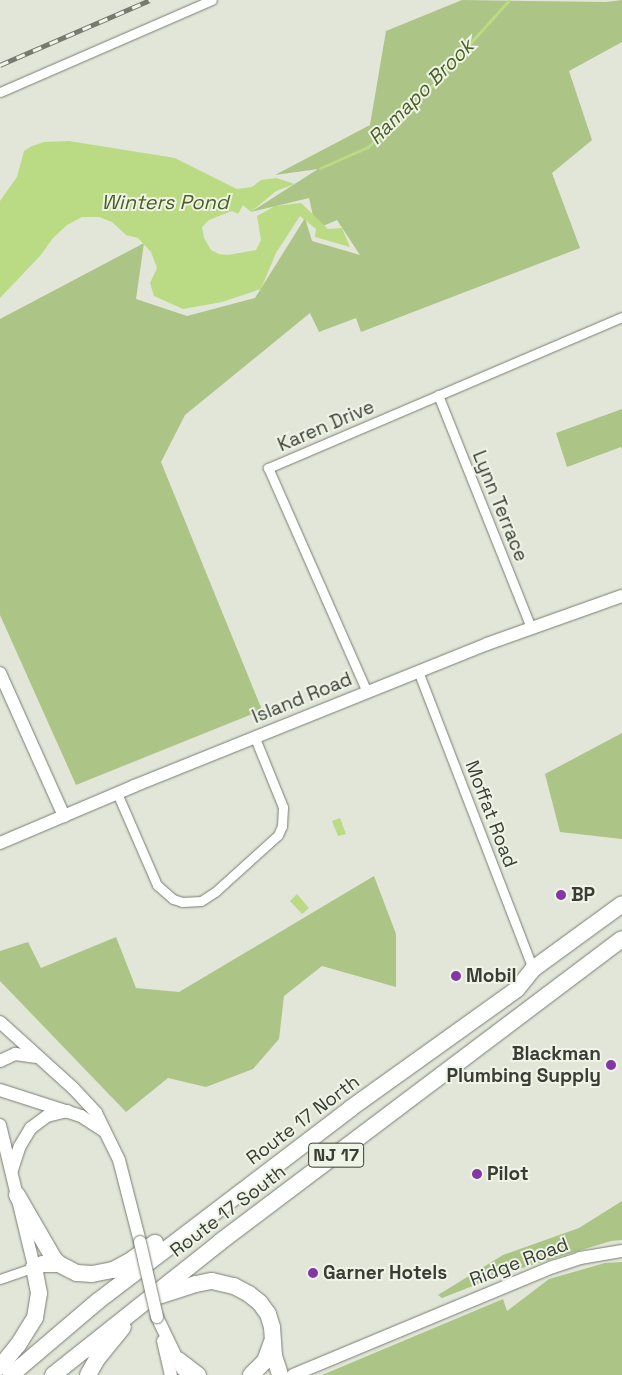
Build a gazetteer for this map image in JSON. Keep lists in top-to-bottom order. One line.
{"streets":{"highway":["Route 17 North","NJ 17","Route 17 South"],"street":["Karen Drive","Lynn Terrace","Island Road","Moffat Road","Ridge Road"]},"crossings":[["Karen Drive","Lynn Terrace"],["Karen Drive","Island Road"],["Lynn Terrace","Island Road"],["Island Road","Moffat Road"],["Moffat Road","Route 17 North"]],"water":["Ramapo Brook","Winters Pond"],"places":["BP","Mobil","Blackman Plumbing Supply","Pilot","Garner Hotels"]}
